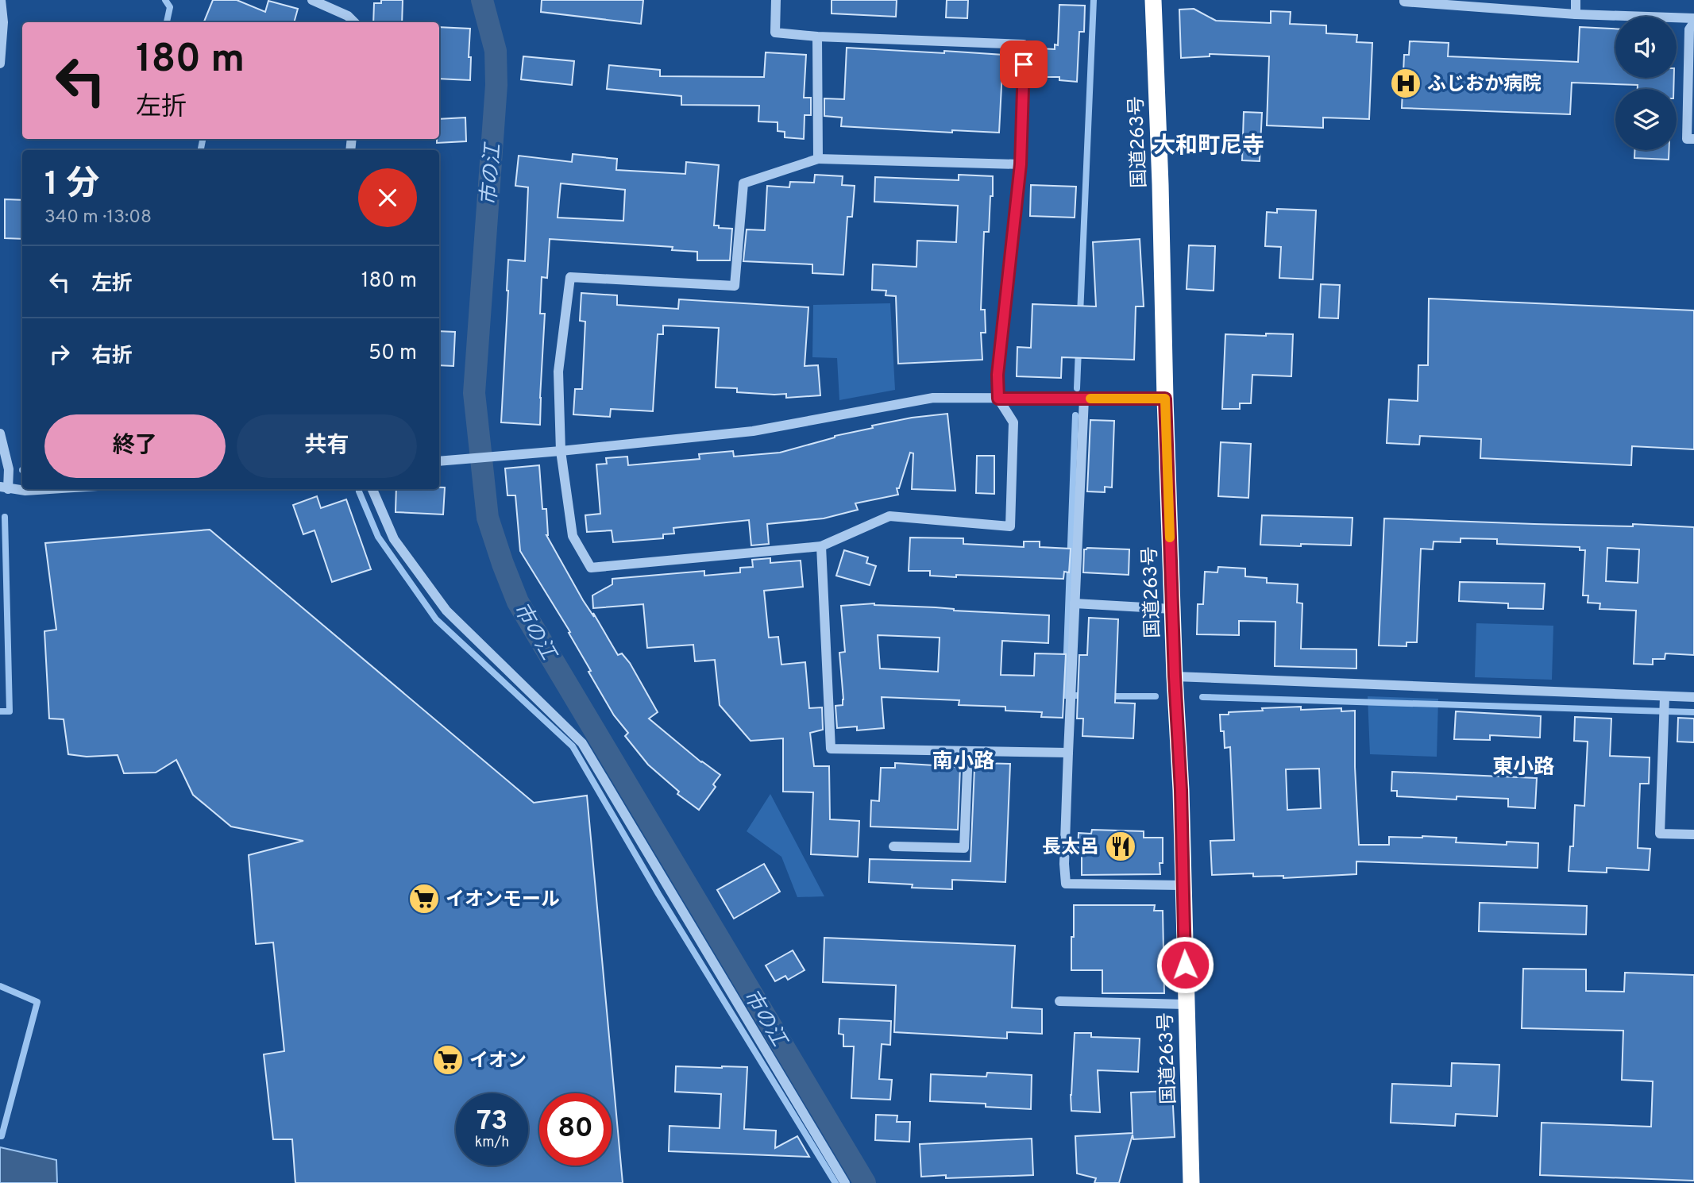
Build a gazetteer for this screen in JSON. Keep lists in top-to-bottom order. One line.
{"streets":{"highway":["国道263号"]},"districts":["大和町尼寺","南小路","東小路"],"water":["市の江"],"places":{"hospital":["ふじおか病院"],"restaurant":["長太呂"],"supermarket":["イオンモール","イオン"]},"page":{"turn":["180 m","左折"],"heading":["1 分","340 m · 13:08"],"list":[{"name":"左折","value":"180 m"},{"name":"右折","value":"50 m"}],"buttons":["終了","共有"],"speed":"73 km/h","limit":"80"}}
